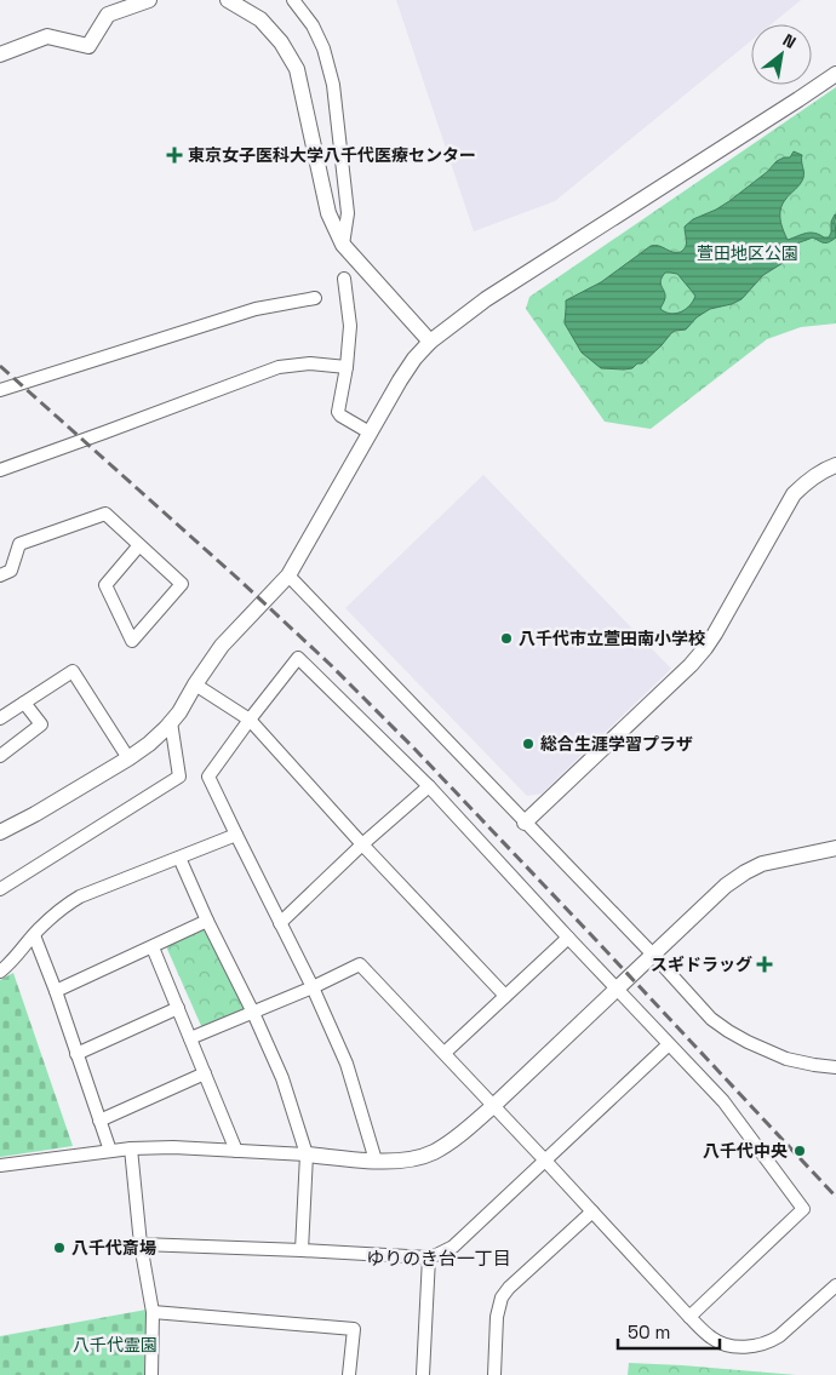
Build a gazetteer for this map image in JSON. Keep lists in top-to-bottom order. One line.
{"districts":["ゆりのき台一丁目"],"parks":["萱田地区公園","八千代霊園"],"places":{"health":["東京女子医科大学八千代医療センター","スギドラッグ"],"other":["八千代市立萱田南小学校","総合生涯学習プラザ","八千代中央","八千代斎場"]},"scale_bar":"50 m","north":"top right"}
